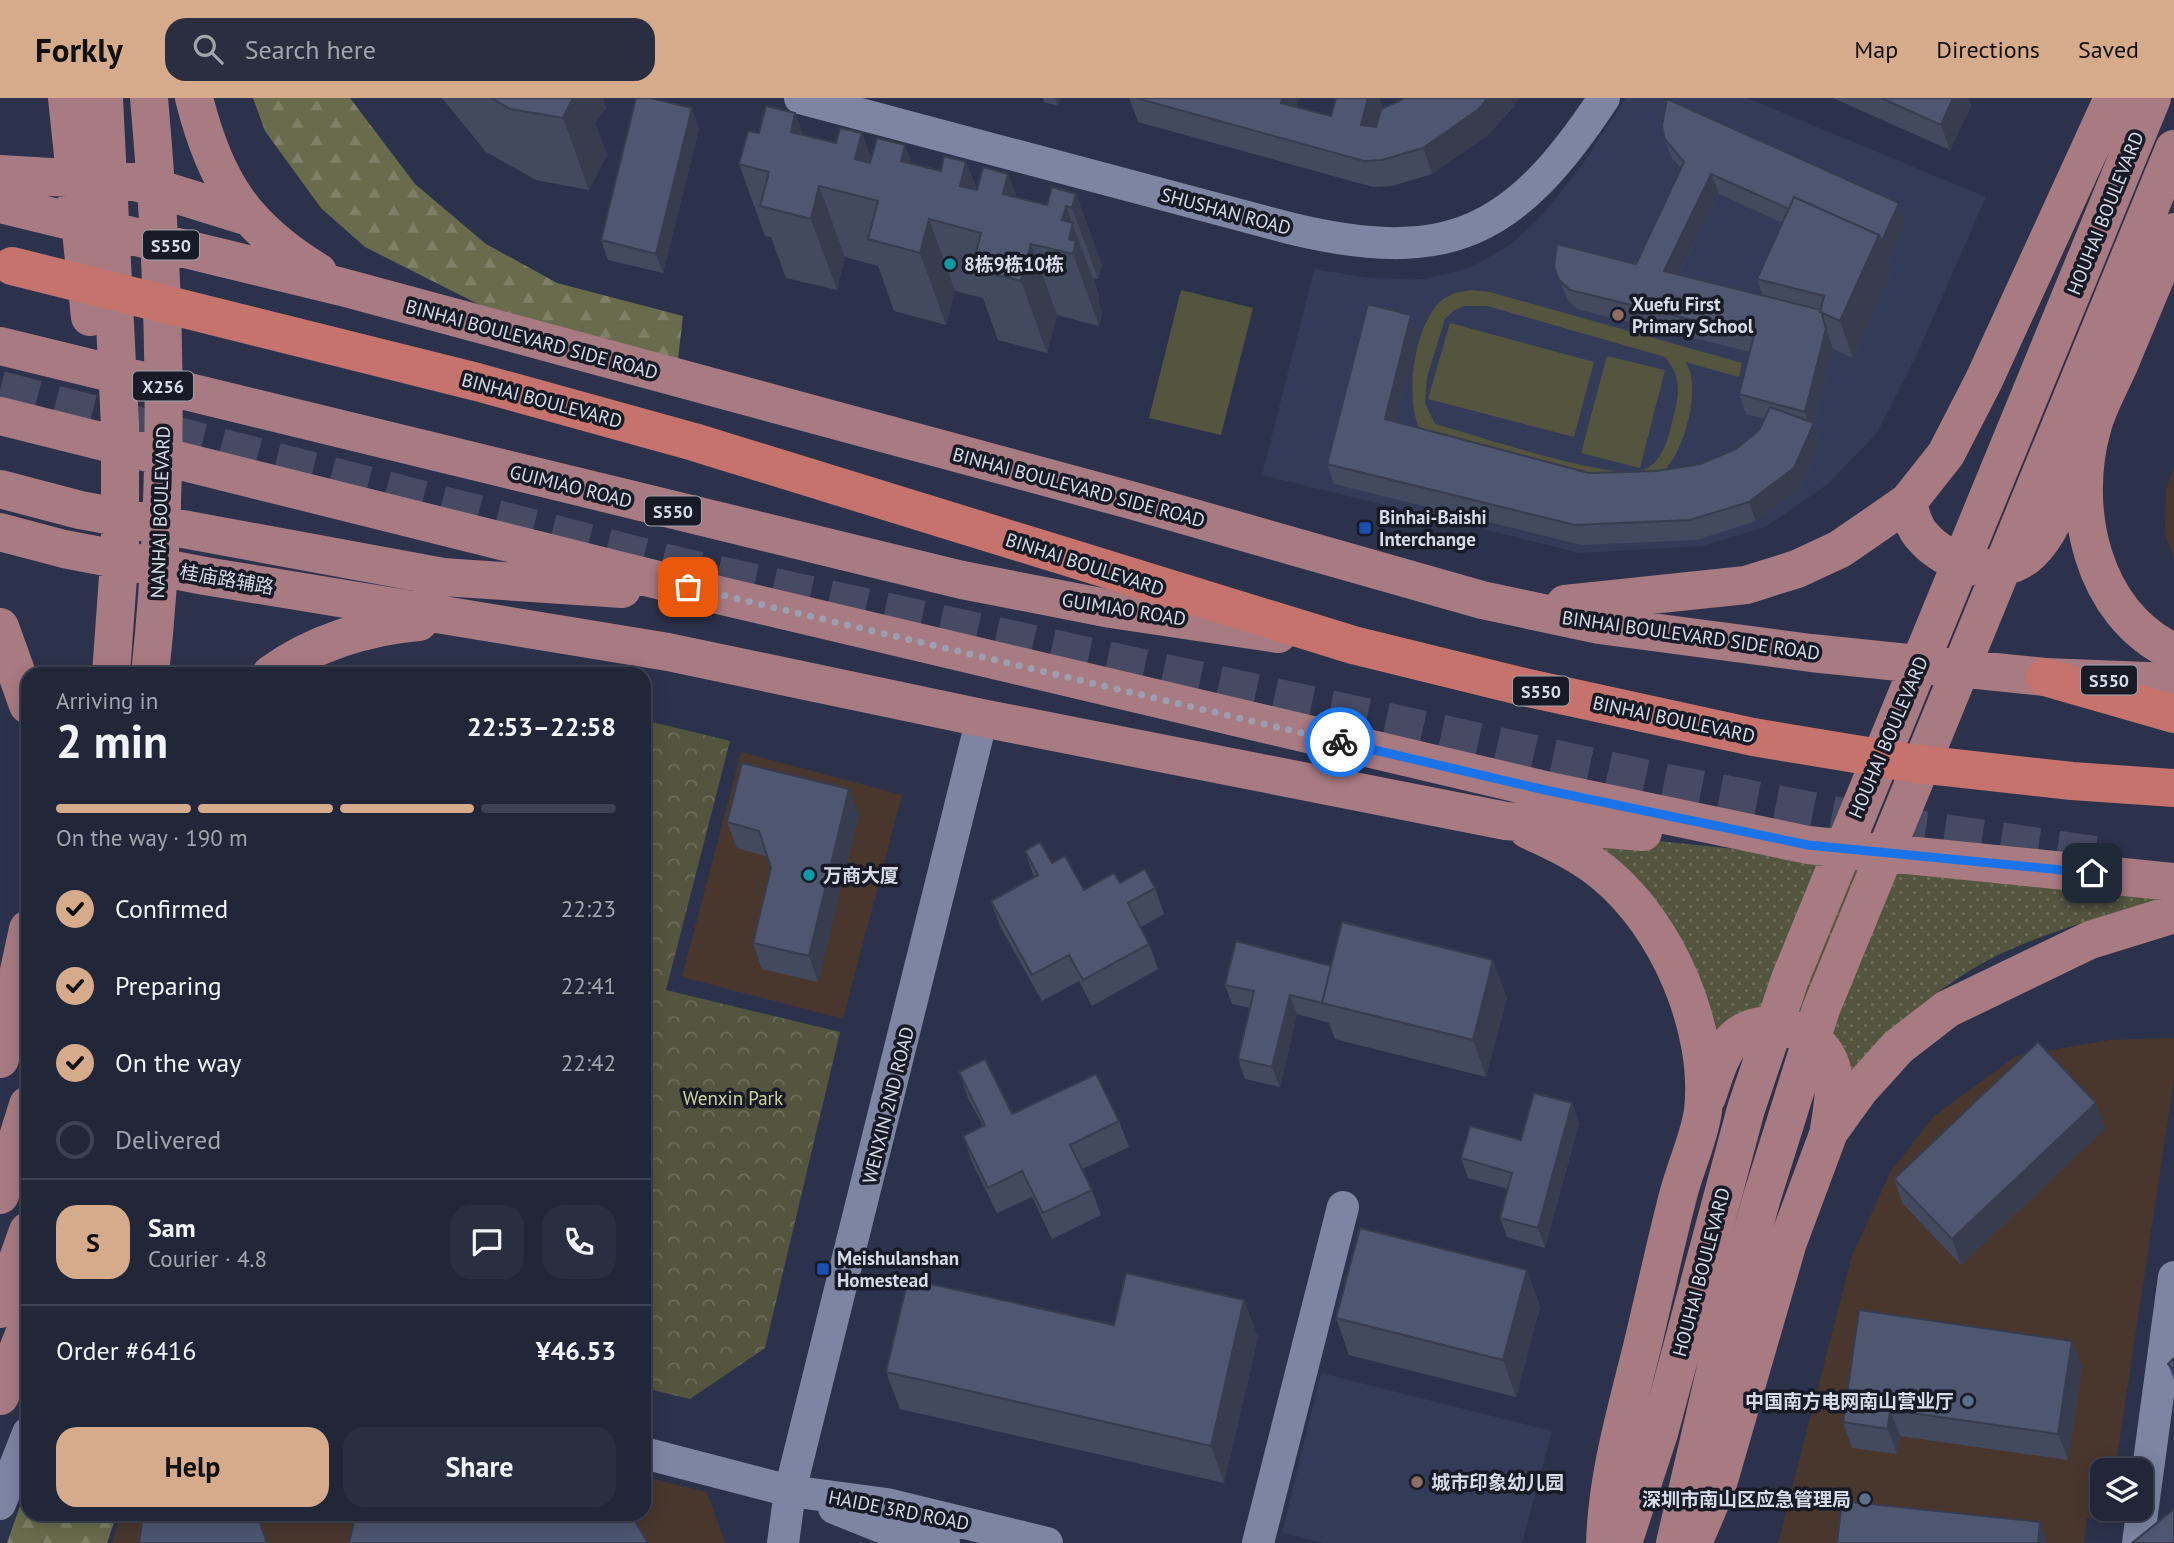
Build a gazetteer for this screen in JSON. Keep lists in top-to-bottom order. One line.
{"streets":{"highway":["S550","BINHAI BOULEVARD"],"main road":["HOUHAI BOULEVARD","BINHAI BOULEVARD SIDE ROAD","X256","GUIMIAO ROAD","NANHAI BOULEVARD","桂庙路辅路"],"street":["SHUSHAN ROAD","WENXIN 2ND ROAD","HAIDE 3RD ROAD"]},"crossings":[["BINHAI BOULEVARD","GUIMIAO ROAD"],["WENXIN 2ND ROAD","HAIDE 3RD ROAD"]],"parks":["Wenxin Park"],"places":{"other":["8栋9栋10栋","Xuefu First Primary School","万商大厦","中国南方电网南山营业厅","城市印象幼儿园","深圳市南山区应急管理局"],"transit":["Binhai-Baishi Interchange","Meishulanshan Homestead"]},"page":{"header":"Forkly","search":"Search here","nav":["Map","Directions","Saved"],"heading":["2 min","Arriving in","22:53–22:58"],"panel":["Sam","Courier · 4.8","Order #6416","¥46.53"],"bar":"On the way · 190 m","list":[["Confirmed","22:23"],["Preparing","22:41"],["On the way","22:42"],"Delivered"],"round":"S","buttons":["Help","Share"]}}
